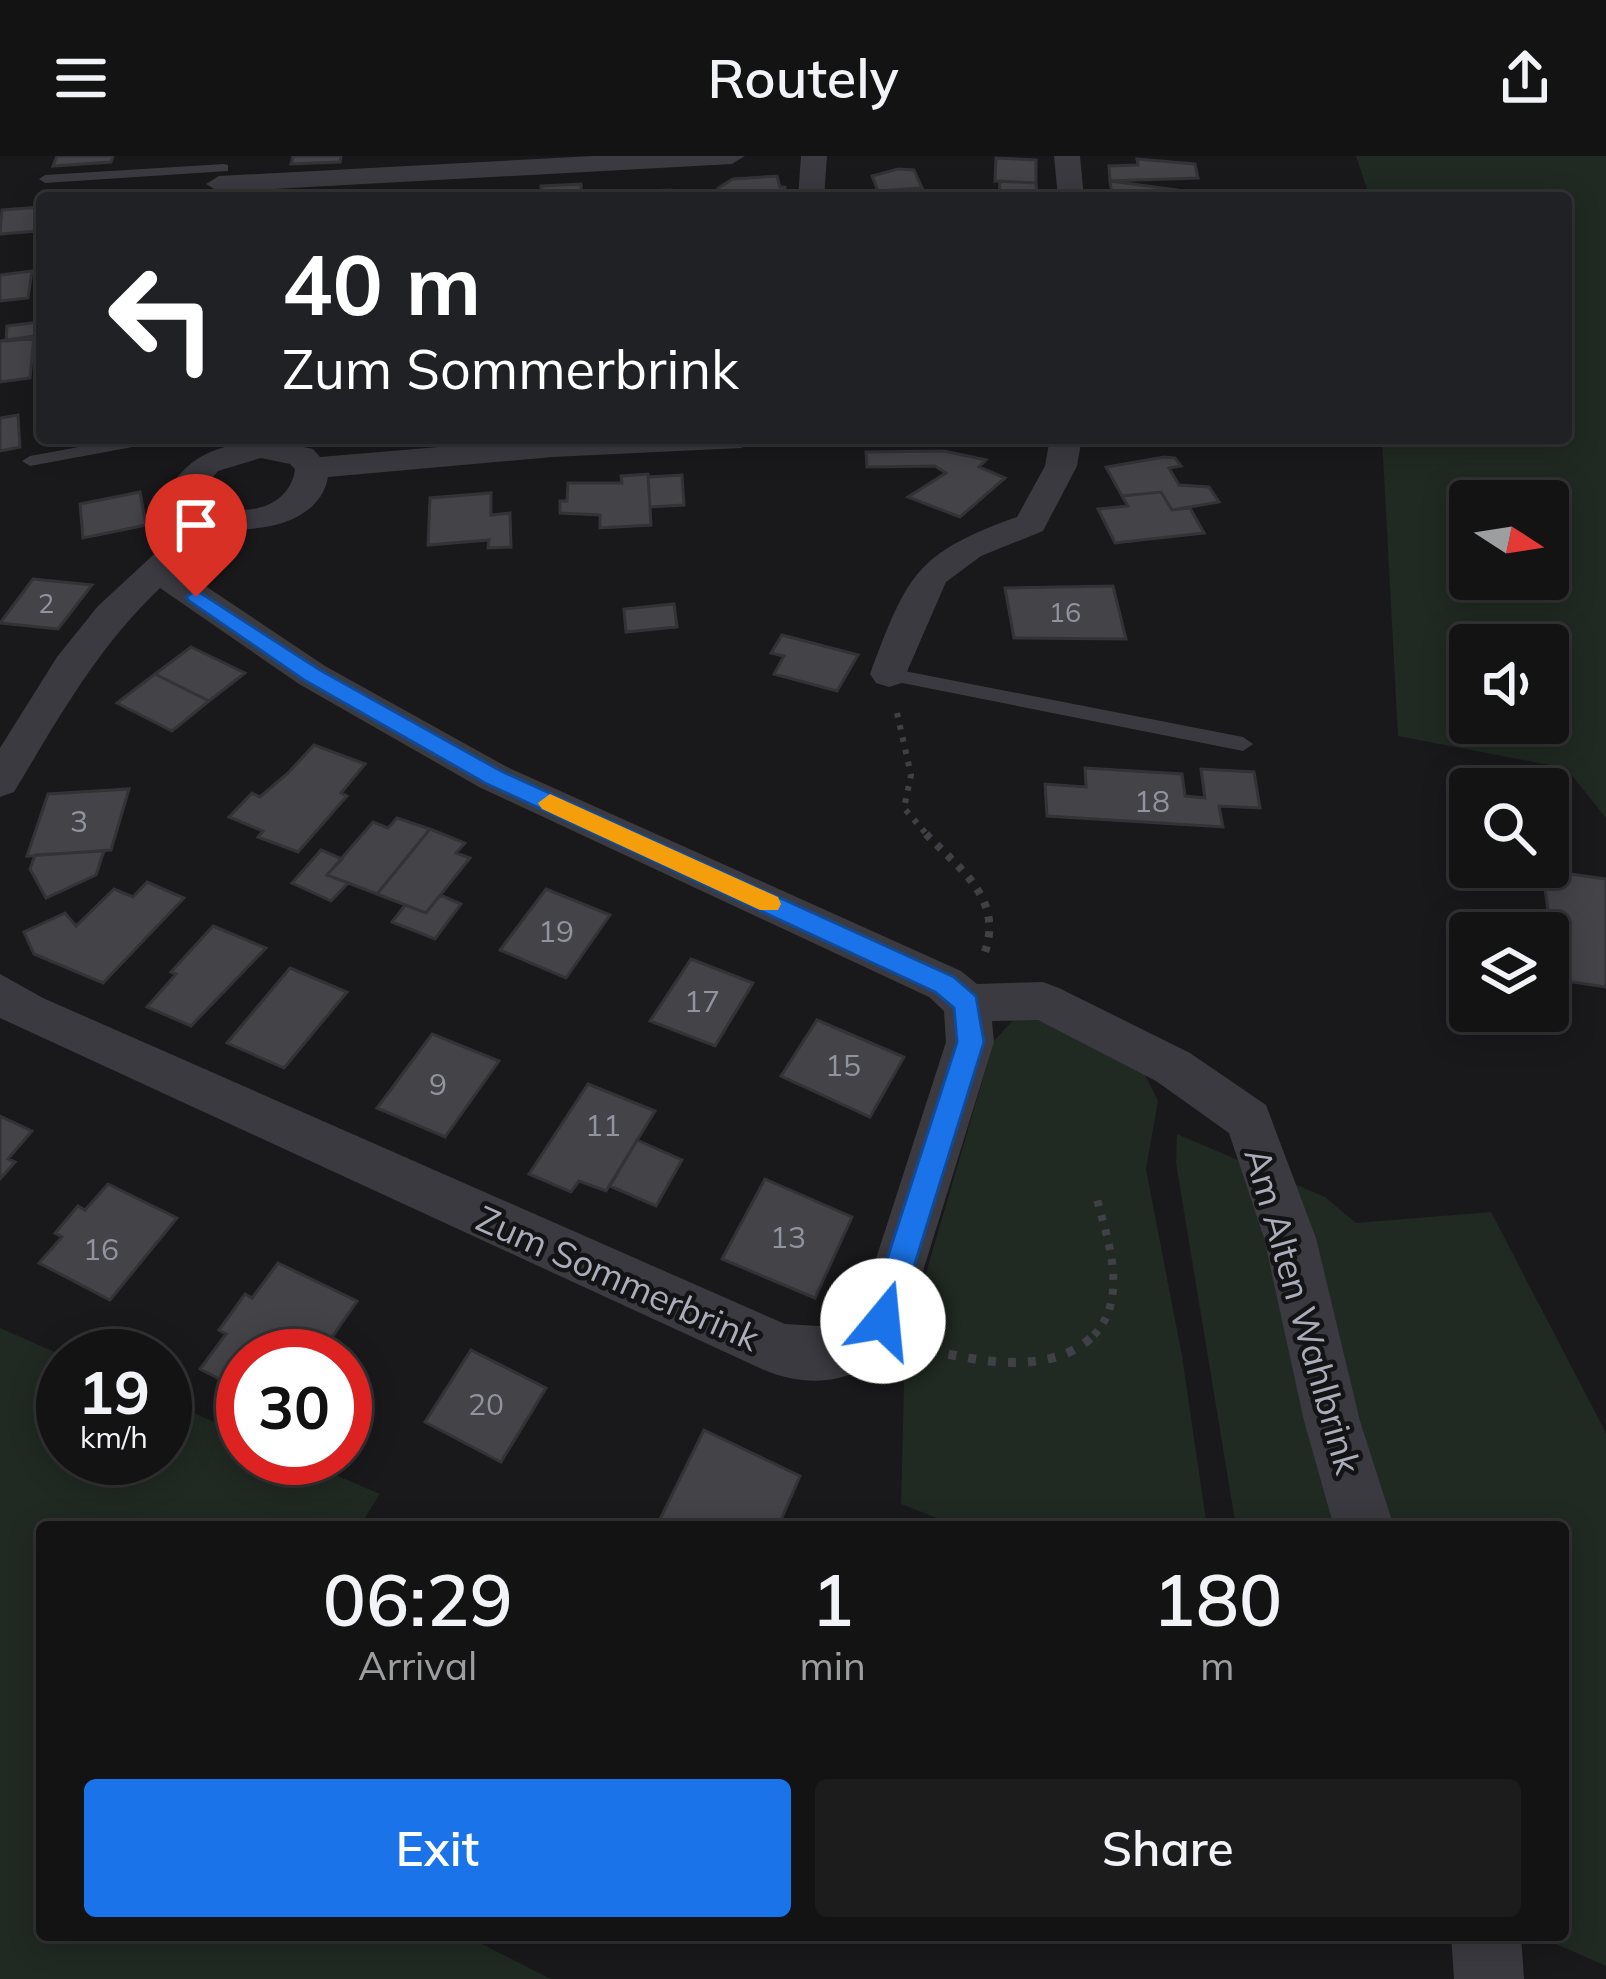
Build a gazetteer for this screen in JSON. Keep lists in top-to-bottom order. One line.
{"streets":{"street":["Zum Sommerbrink","Am Alten Wahlbrink"]},"house_numbers":["2","16","18","3","19","17","15","9","11","13","16","20"],"north":"right","page":{"header":"Routely","turn":["40 m","Zum Sommerbrink"],"speed":"19 km/h","limit":"30","eta":["06:29","Arrival","1","min","180","m"],"buttons":["Exit","Share"]}}
